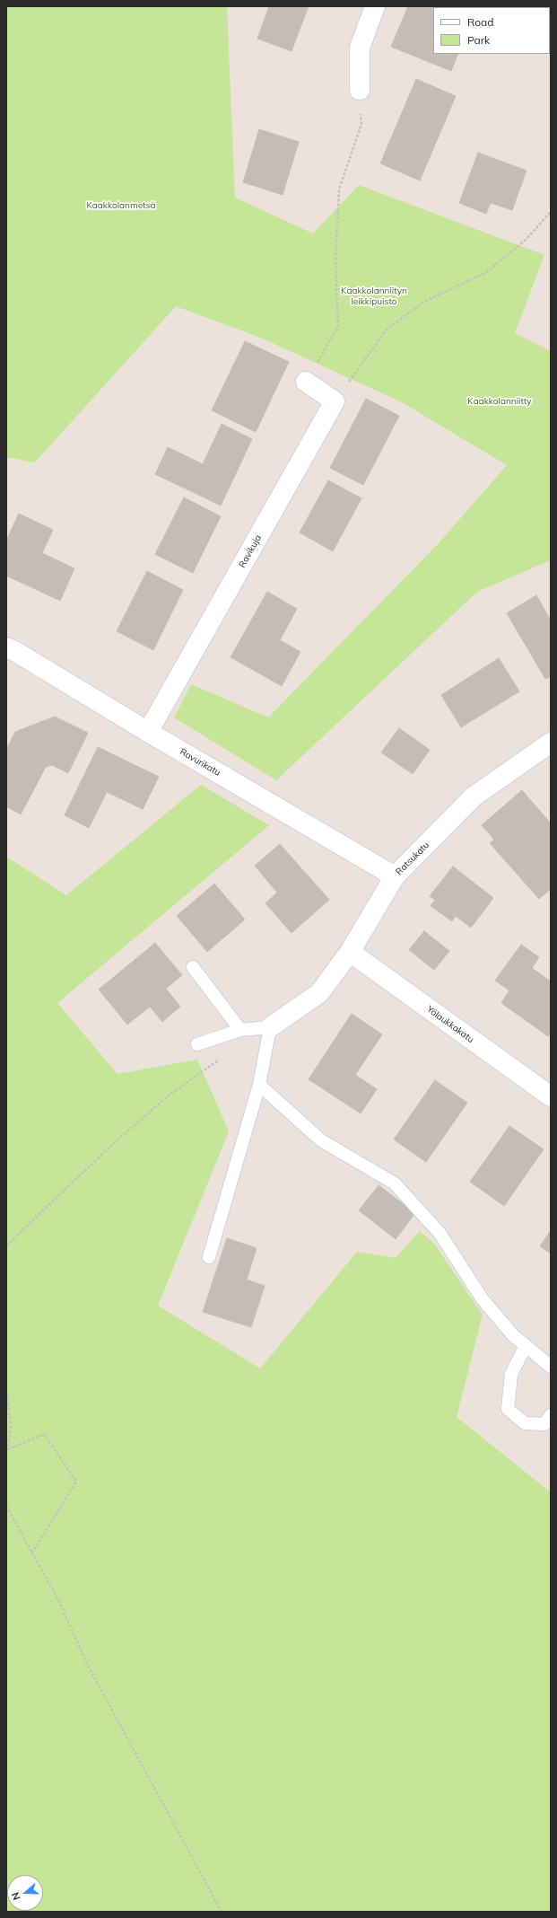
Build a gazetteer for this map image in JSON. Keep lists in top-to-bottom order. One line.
{"streets":{"street":["Ravikuja","Ravurikatu","Ratsukatu","Yölaukkakatu"]},"crossings":[["Ravikuja","Ravurikatu"],["Ravurikatu","Ratsukatu"],["Ratsukatu","Yölaukkakatu"]],"parks":["Kaakkolanmetsä","Kaakkolanniityn leikkipuisto","Kaakkolanniitty"],"legend":["Road","Park"],"north":"left"}
